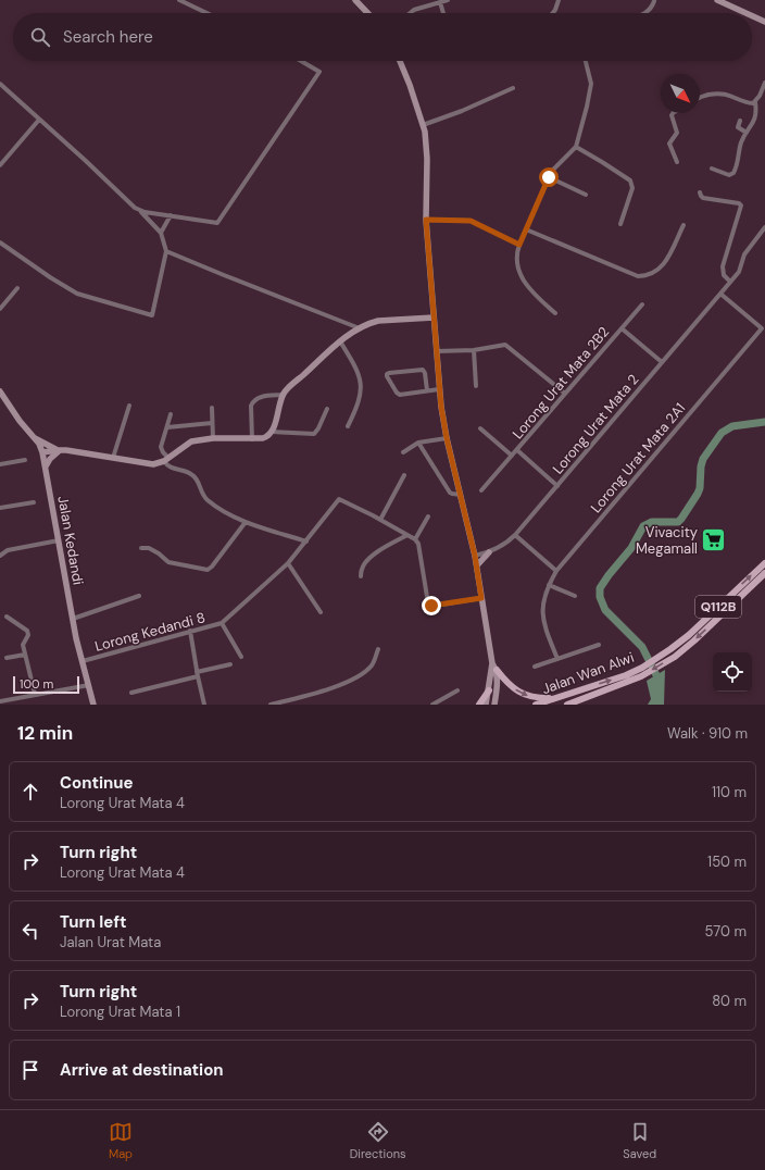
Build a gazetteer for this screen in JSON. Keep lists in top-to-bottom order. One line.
{"streets":{"main road":["Q112B","Jalan Wan Alwi"],"street":["Lorong Urat Mata 2B2","Lorong Urat Mata 2","Lorong Urat Mata 2A1","Jalan Kedandi","Lorong Kedandi 8"]},"crossings":[["Lorong Urat Mata 2B2","Lorong Urat Mata 2"],["Lorong Urat Mata 2","Lorong Urat Mata 2A1"],["Jalan Kedandi","Lorong Kedandi 8"]],"places":{"supermarket":["Vivacity Megamall"]},"scale_bar":"100 m","north":"bottom right","page":{"search":"Search here","scale":"100 m","heading":["12 min","Walk · 910 m"],"list":[["Continue","Lorong Urat Mata 4","110 m"],["Turn right","Lorong Urat Mata 4","150 m"],["Turn left","Jalan Urat Mata","570 m"],["Turn right","Lorong Urat Mata 1","80 m"],"Arrive at destination"],"nav":["Map","Directions","Saved"]}}
